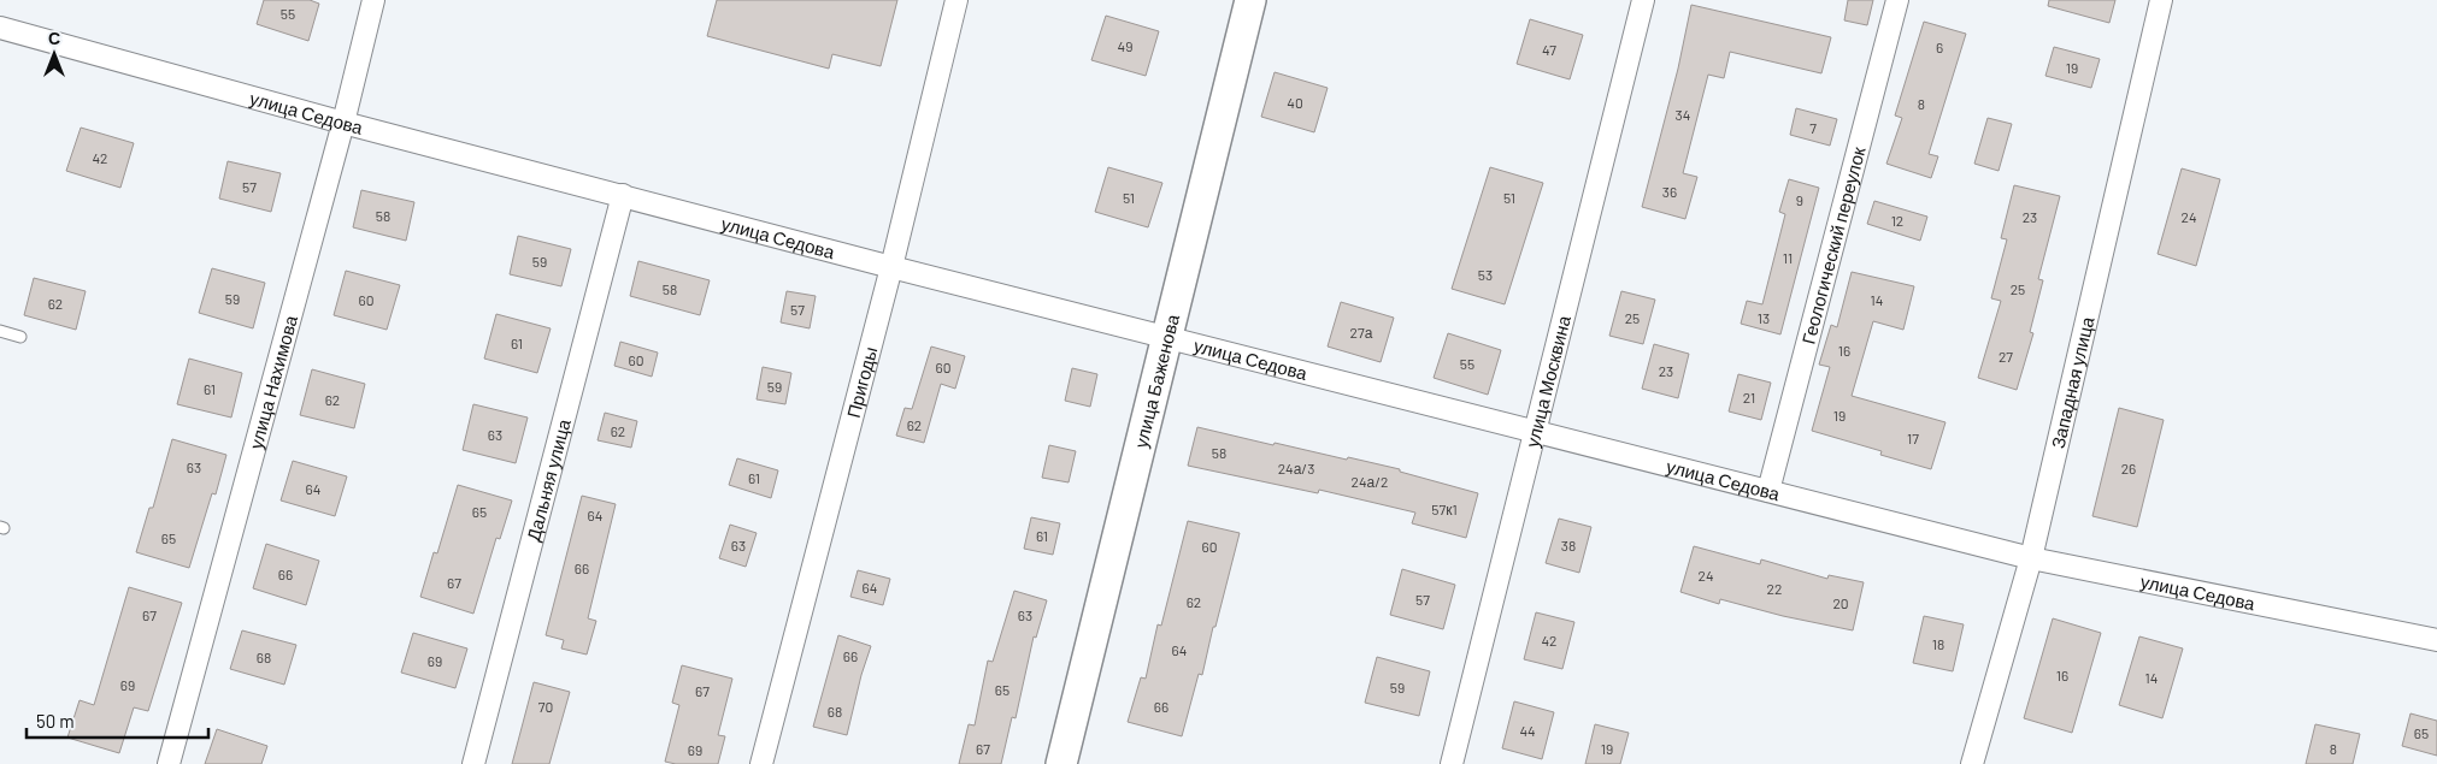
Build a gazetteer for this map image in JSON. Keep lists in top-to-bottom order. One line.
{"streets":{"street":["улица Седова","Геологический переулок","улица Баженова","улица Нахимова","Пригоды","улица Москвина","Западная улица","Дальняя улица"]},"crossings":[["улица Седова","Геологический переулок"],["улица Седова","улица Баженова"],["улица Седова","улица Нахимова"],["улица Седова","Пригоды"],["улица Седова","улица Москвина"],["улица Седова","Западная улица"],["улица Седова","Дальняя улица"]],"house_numbers":["55","49","6","47","19","40","8","34","7","42","57","36","51","51","9","58","23","24","12","11","59","53","58","25","59","60","14","62","57","25","13","27а","61","16","27","60","55","60","23","59","61","21","62","19","62","62","63","17","58","63","24а/3","26","61","24а/2","64","57к1","65","64","61","65","63","38","60","66","66","24","67","64","22","57","62","20","67","63","42","18","64","66","68","69","16","14","69","59","65","67","70","66","68","44","65","67","19","8","69"],"scale_bar":"50 m","north":"top"}
